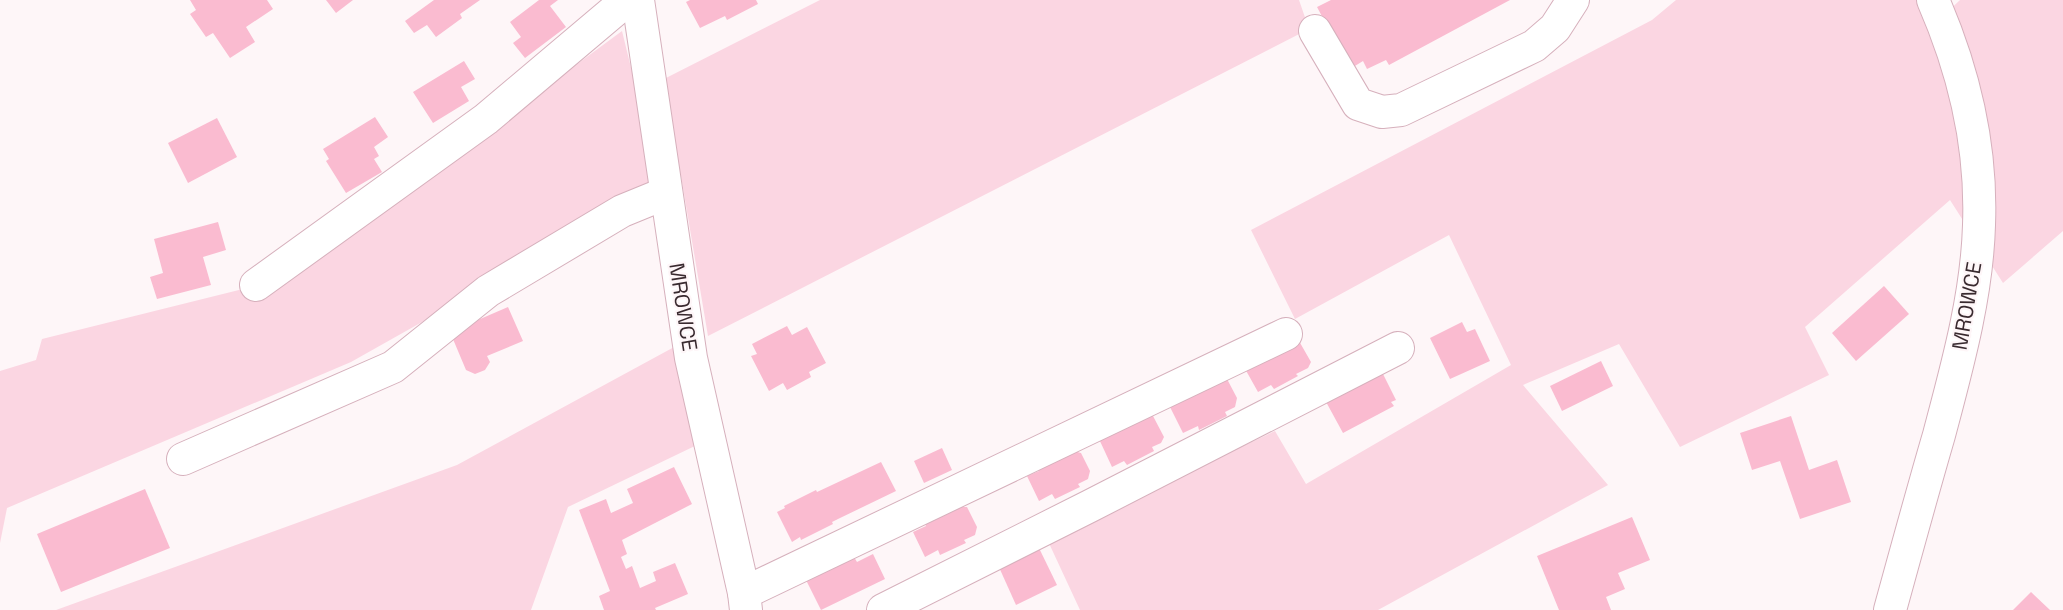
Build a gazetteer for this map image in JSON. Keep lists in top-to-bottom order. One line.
{"streets":{"street":["MROWCE"]}}
